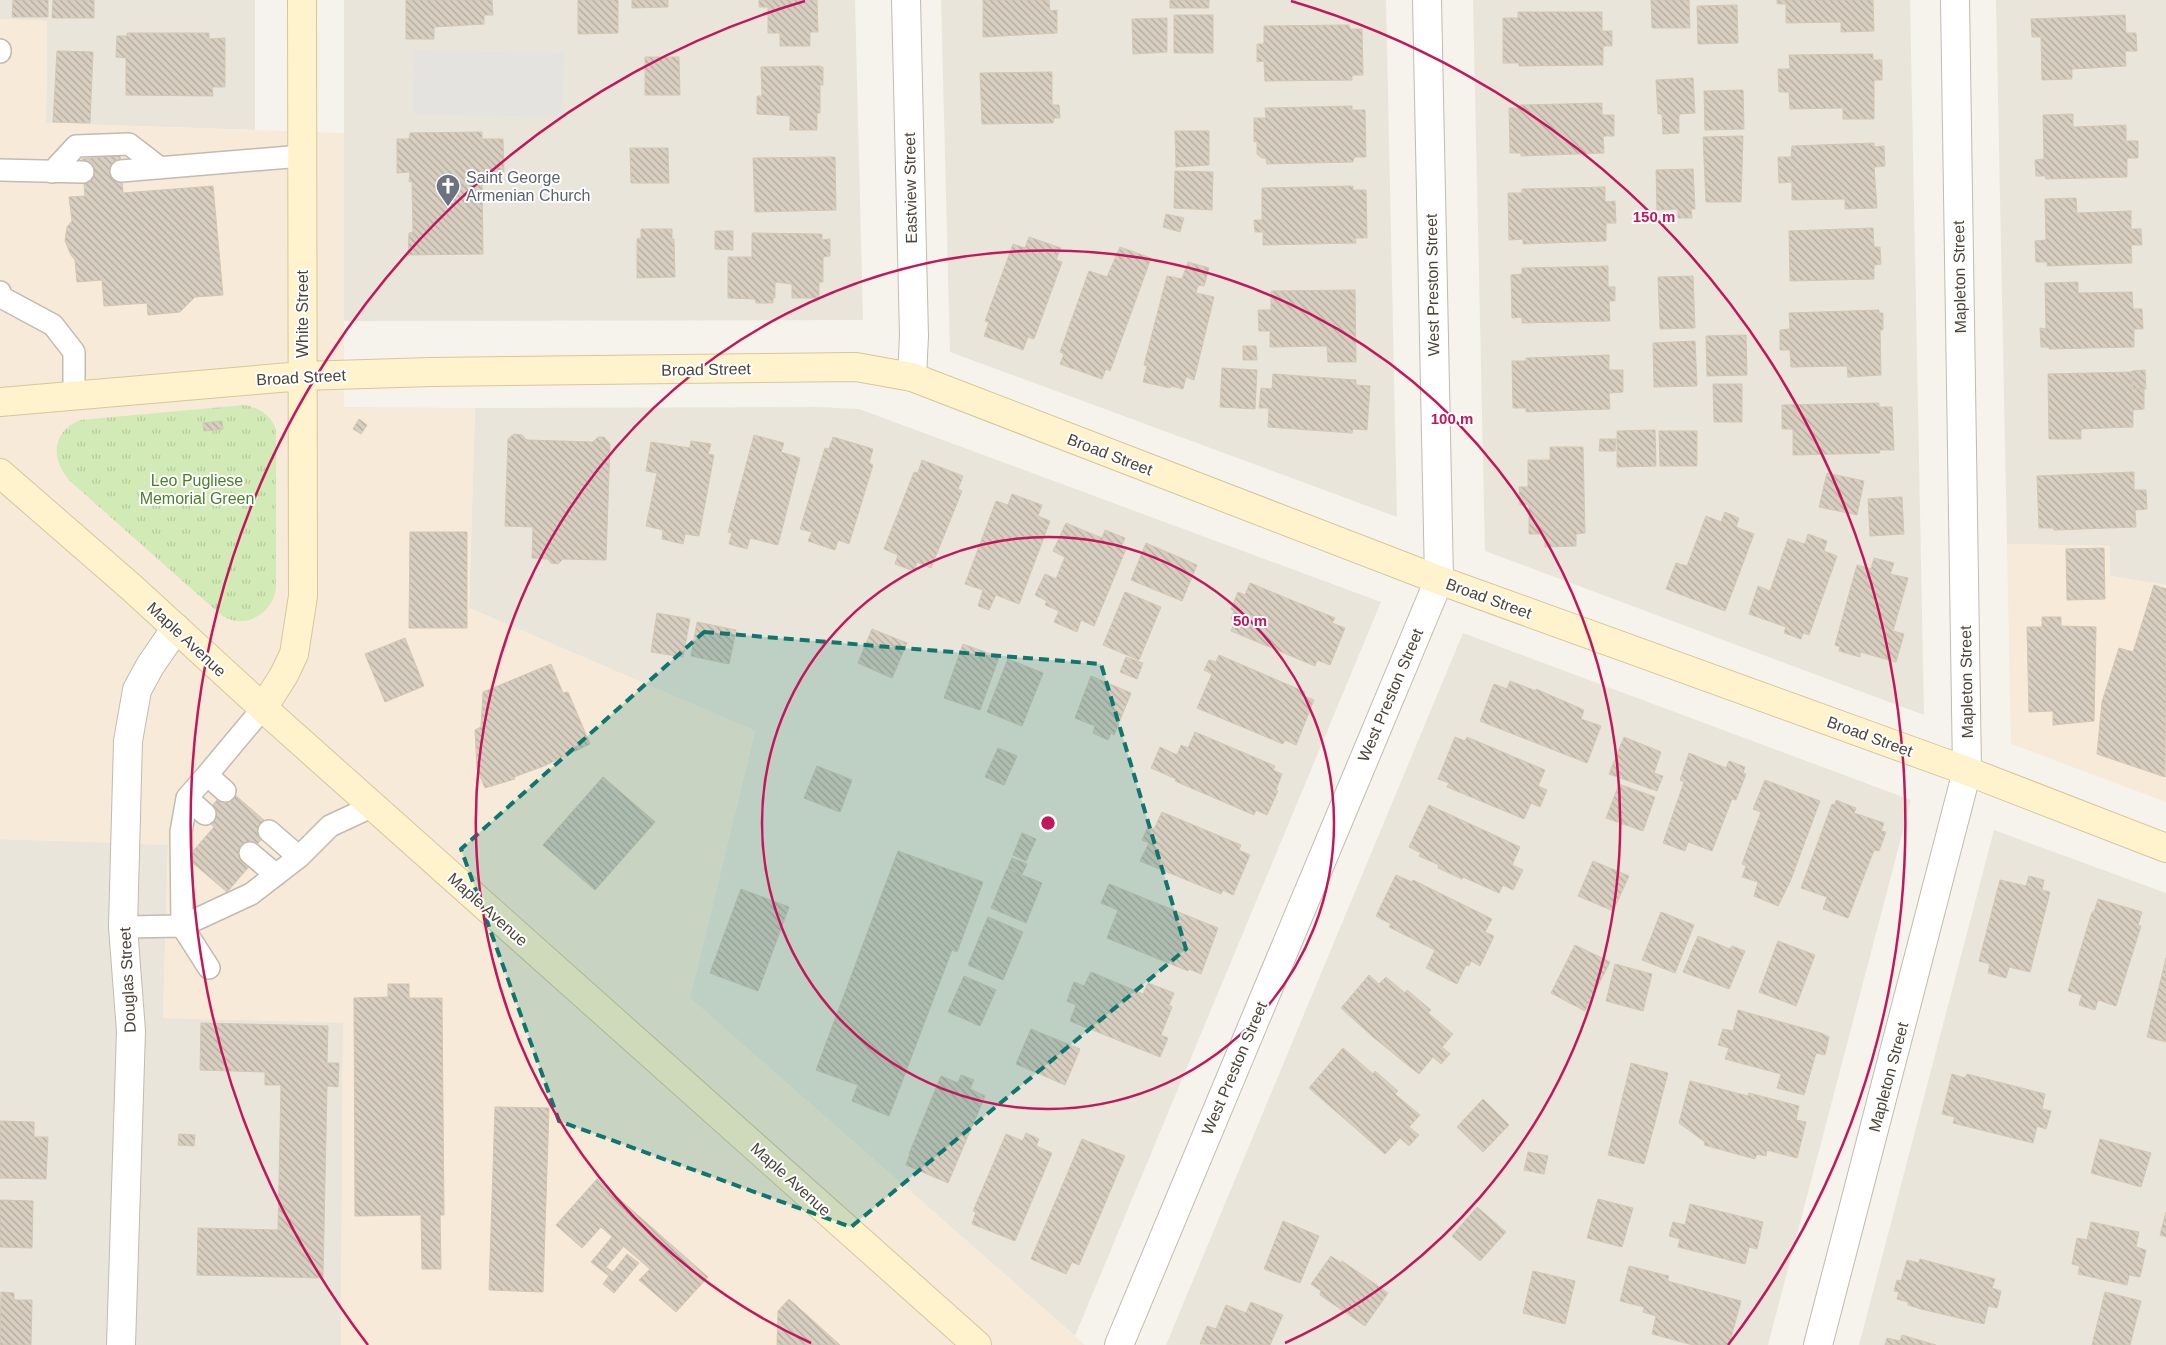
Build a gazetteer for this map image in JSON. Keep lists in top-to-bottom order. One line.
{"streets":{"main road":["White Street","Broad Street","Maple Avenue"],"street":["Eastview Street","Mapleton Street","West Preston Street","Douglas Street"]},"crossings":[["Eastview Street","Broad Street"],["Mapleton Street","Broad Street"],["West Preston Street","Broad Street"],["White Street","Broad Street"],["White Street","Maple Avenue"],["Maple Avenue","Douglas Street"]],"parks":["Leo Pugliese Memorial Green"],"places":{"church":["Saint George Armenian Church"]},"rings":["150 m","100 m","50 m"]}
